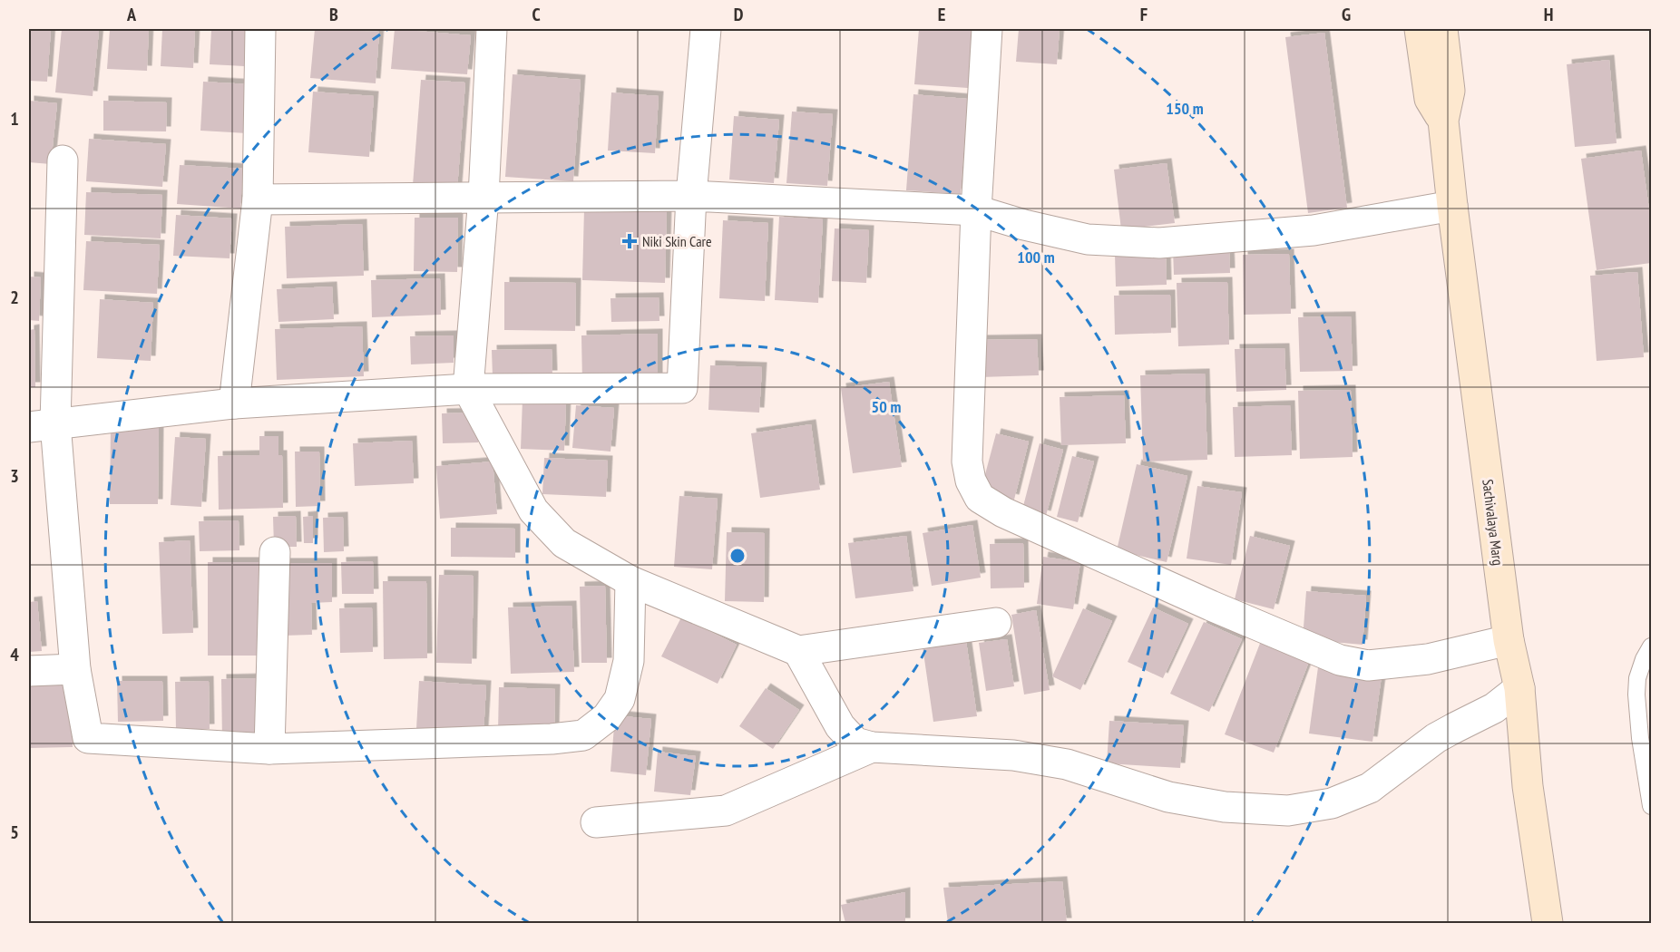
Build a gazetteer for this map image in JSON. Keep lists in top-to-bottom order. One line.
{"streets":{"main road":["Sachivalaya Marg"]},"places":{"health":["Niki Skin Care"]},"grid":{"columns":["A","B","C","D","E","F","G","H"],"rows":["1","2","3","4","5"]},"rings":["150 m","100 m","50 m"]}
